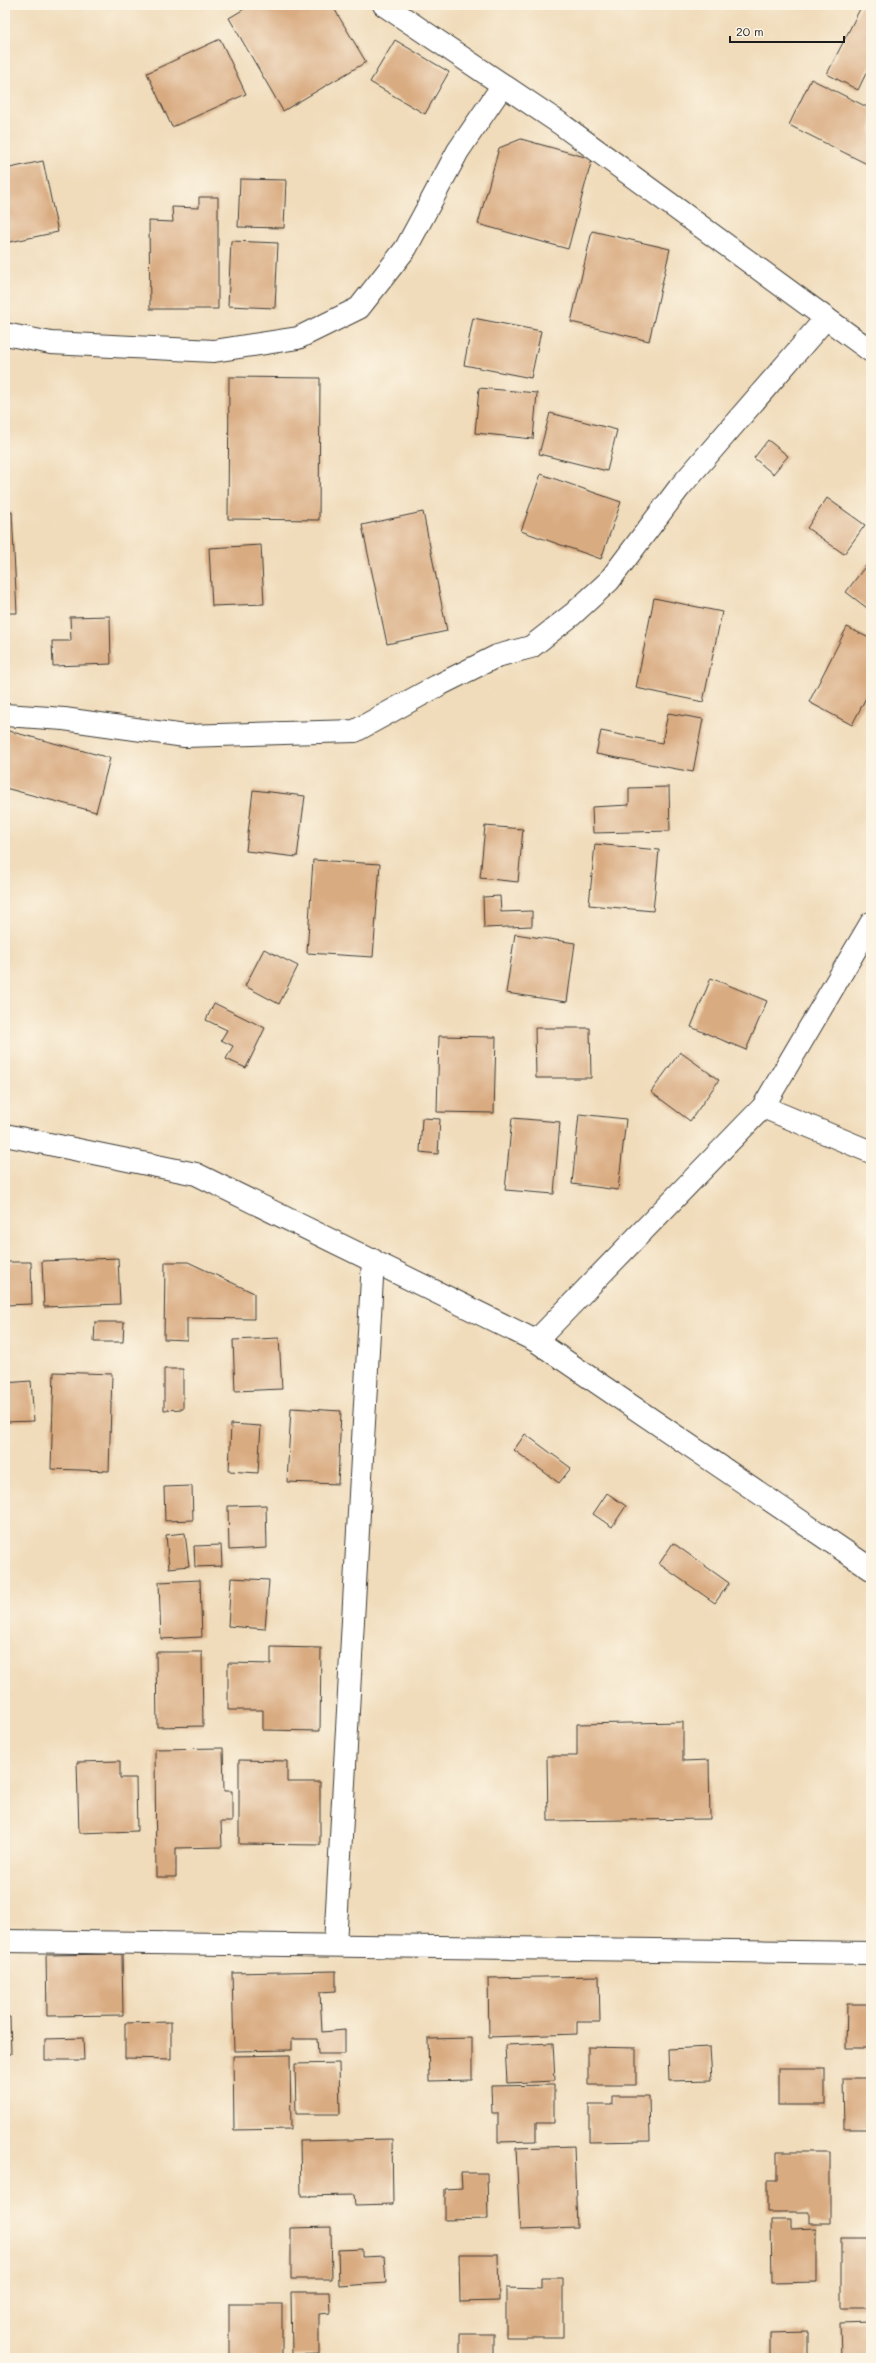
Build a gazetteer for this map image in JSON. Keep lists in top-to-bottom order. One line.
{"scale_bar":"20 m"}
